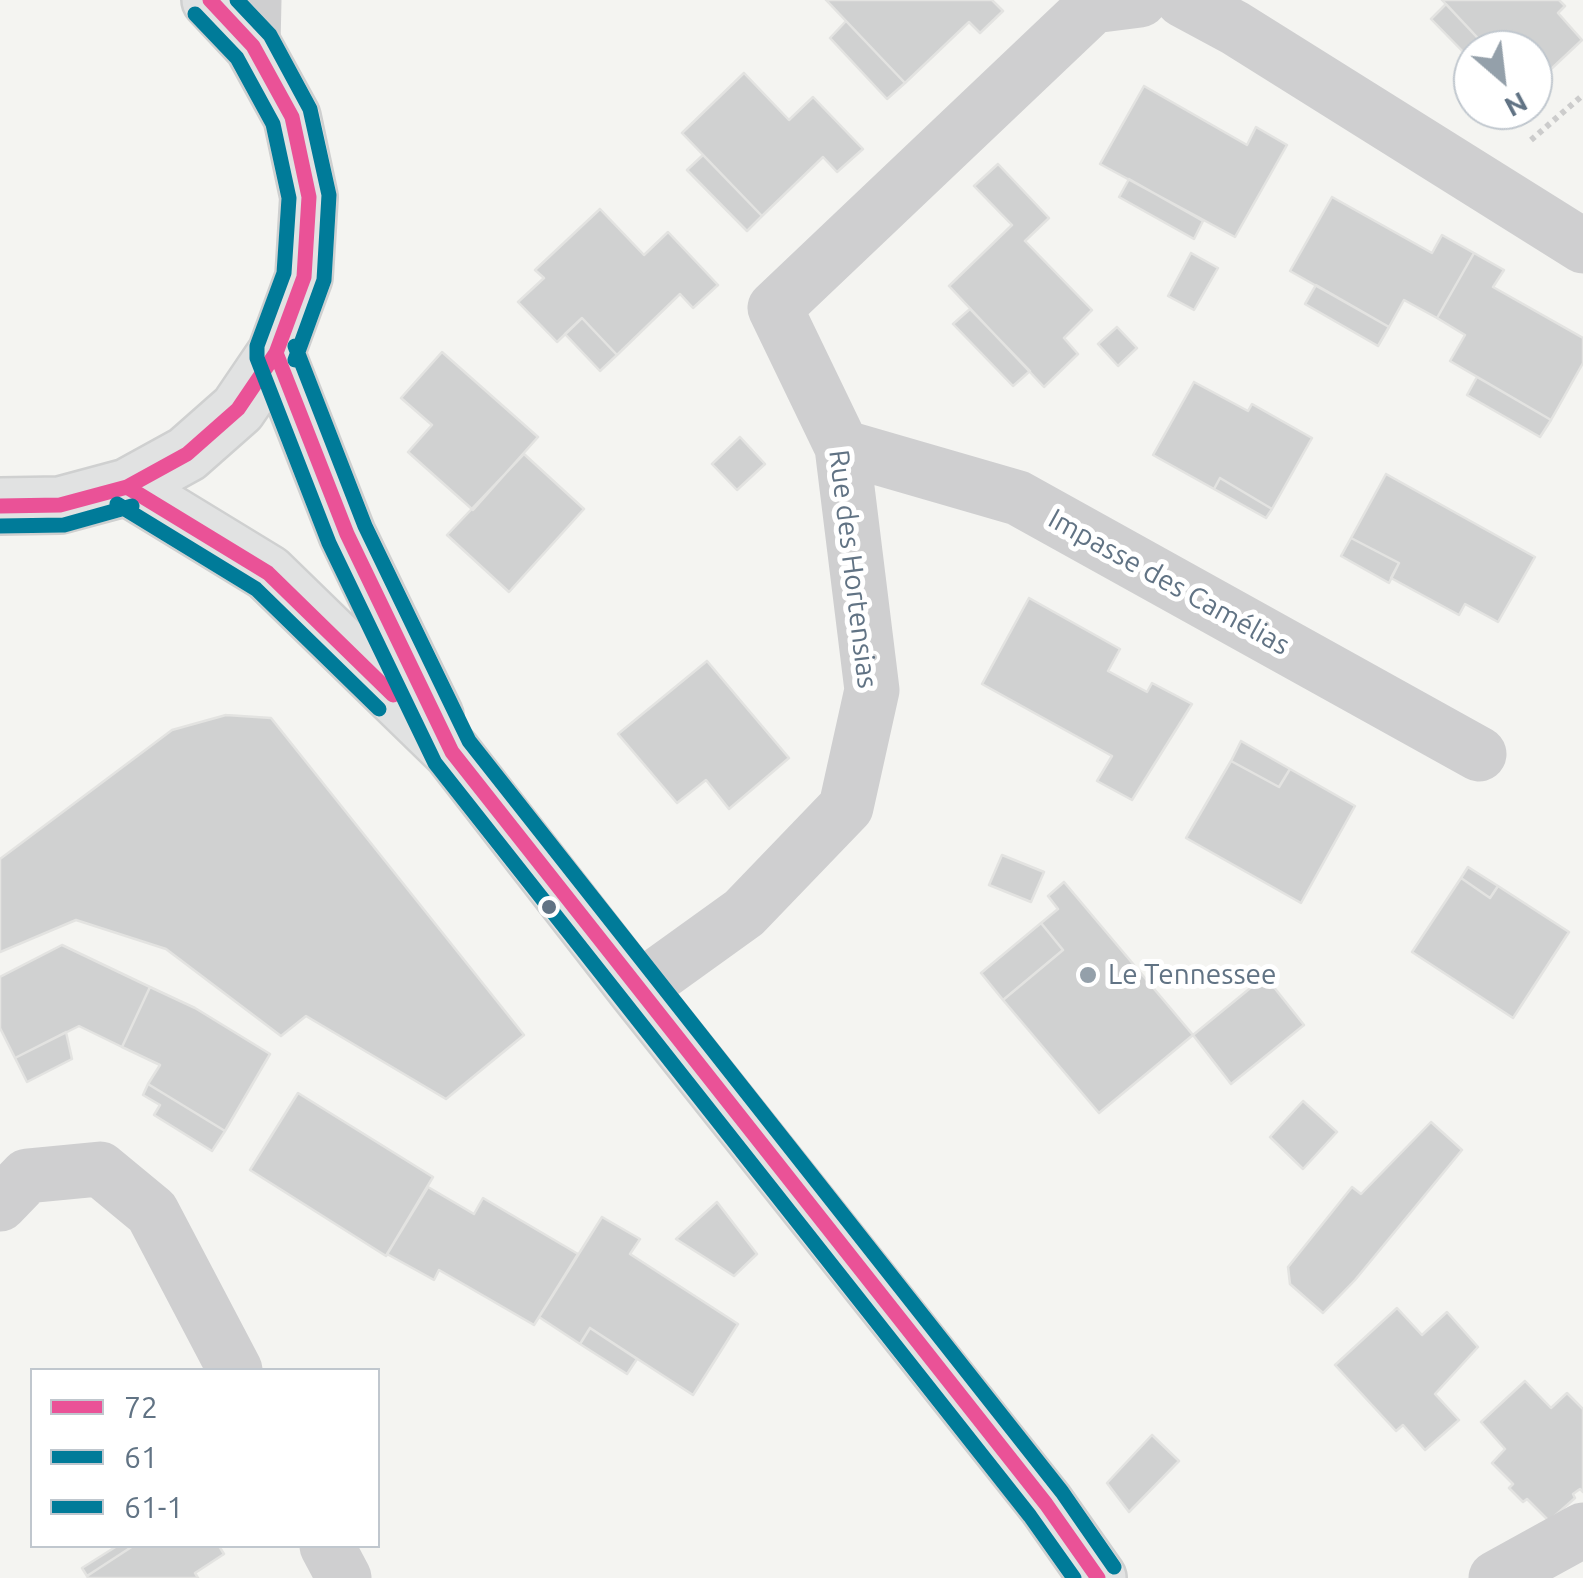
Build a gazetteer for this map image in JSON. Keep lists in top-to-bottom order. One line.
{"streets":{"street":["Rue des Hortensias","Impasse des Camélias"]},"crossings":[["Rue des Hortensias","Impasse des Camélias"]],"places":["Le Tennessee"],"lines":["transit line 72","transit line 61-1","transit line 61"],"legend":["72","61","61-1"],"north":"bottom right"}
